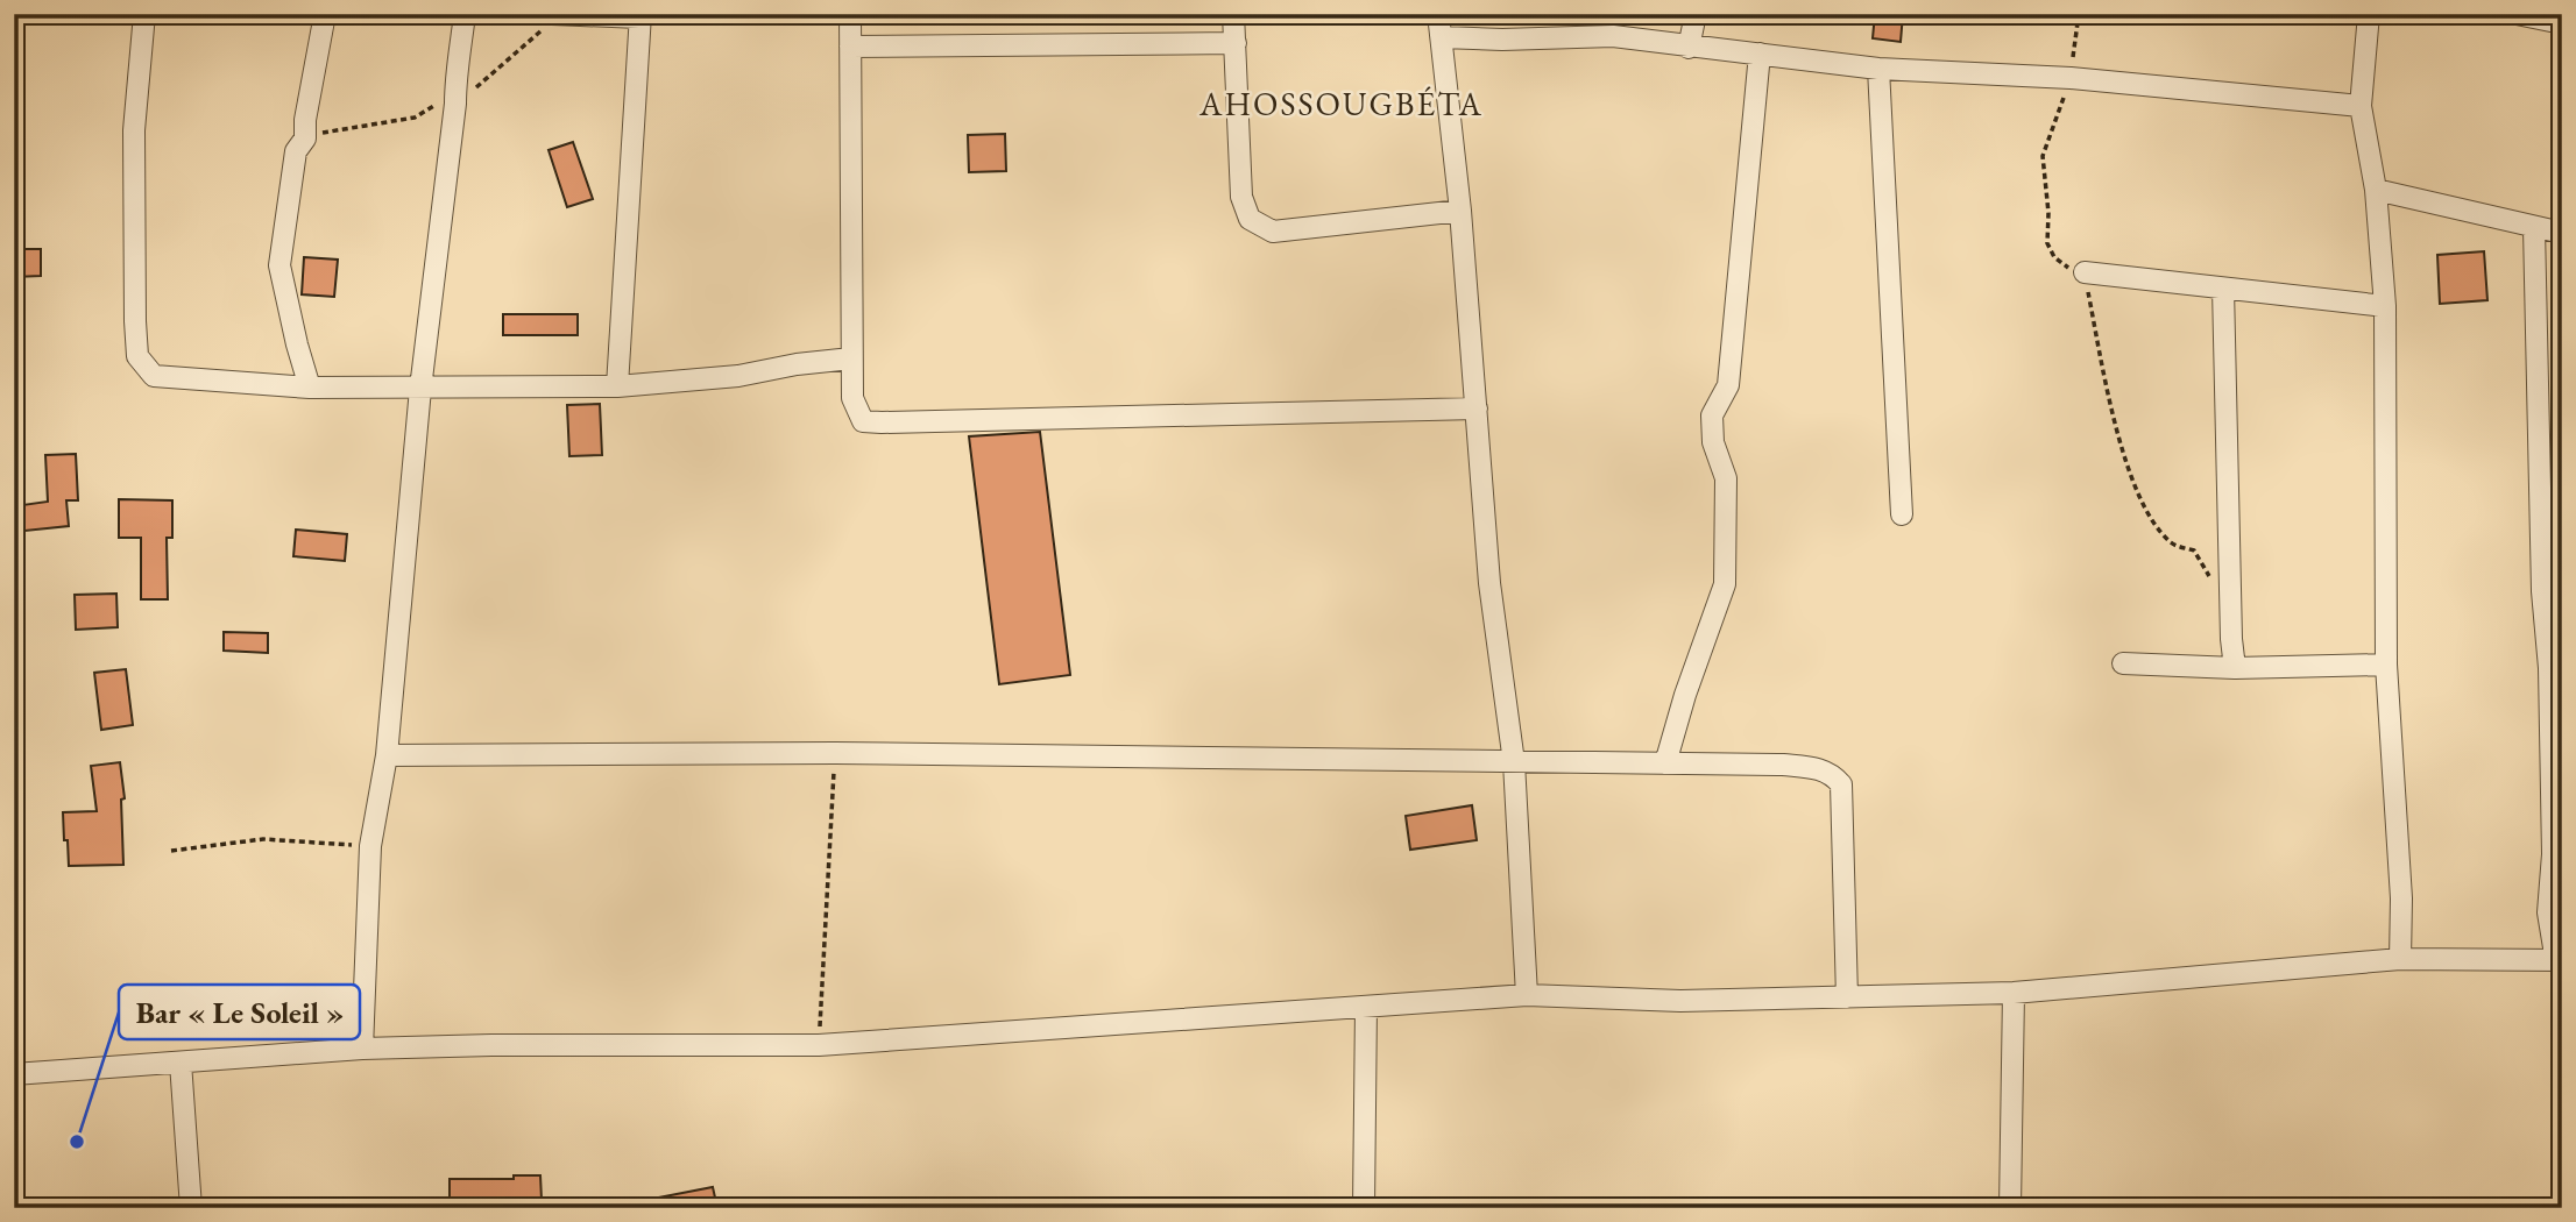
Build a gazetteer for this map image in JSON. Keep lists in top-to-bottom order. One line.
{"districts":["AHOSSOUGBÉTA"],"places":["Bar « Le Soleil »"]}
